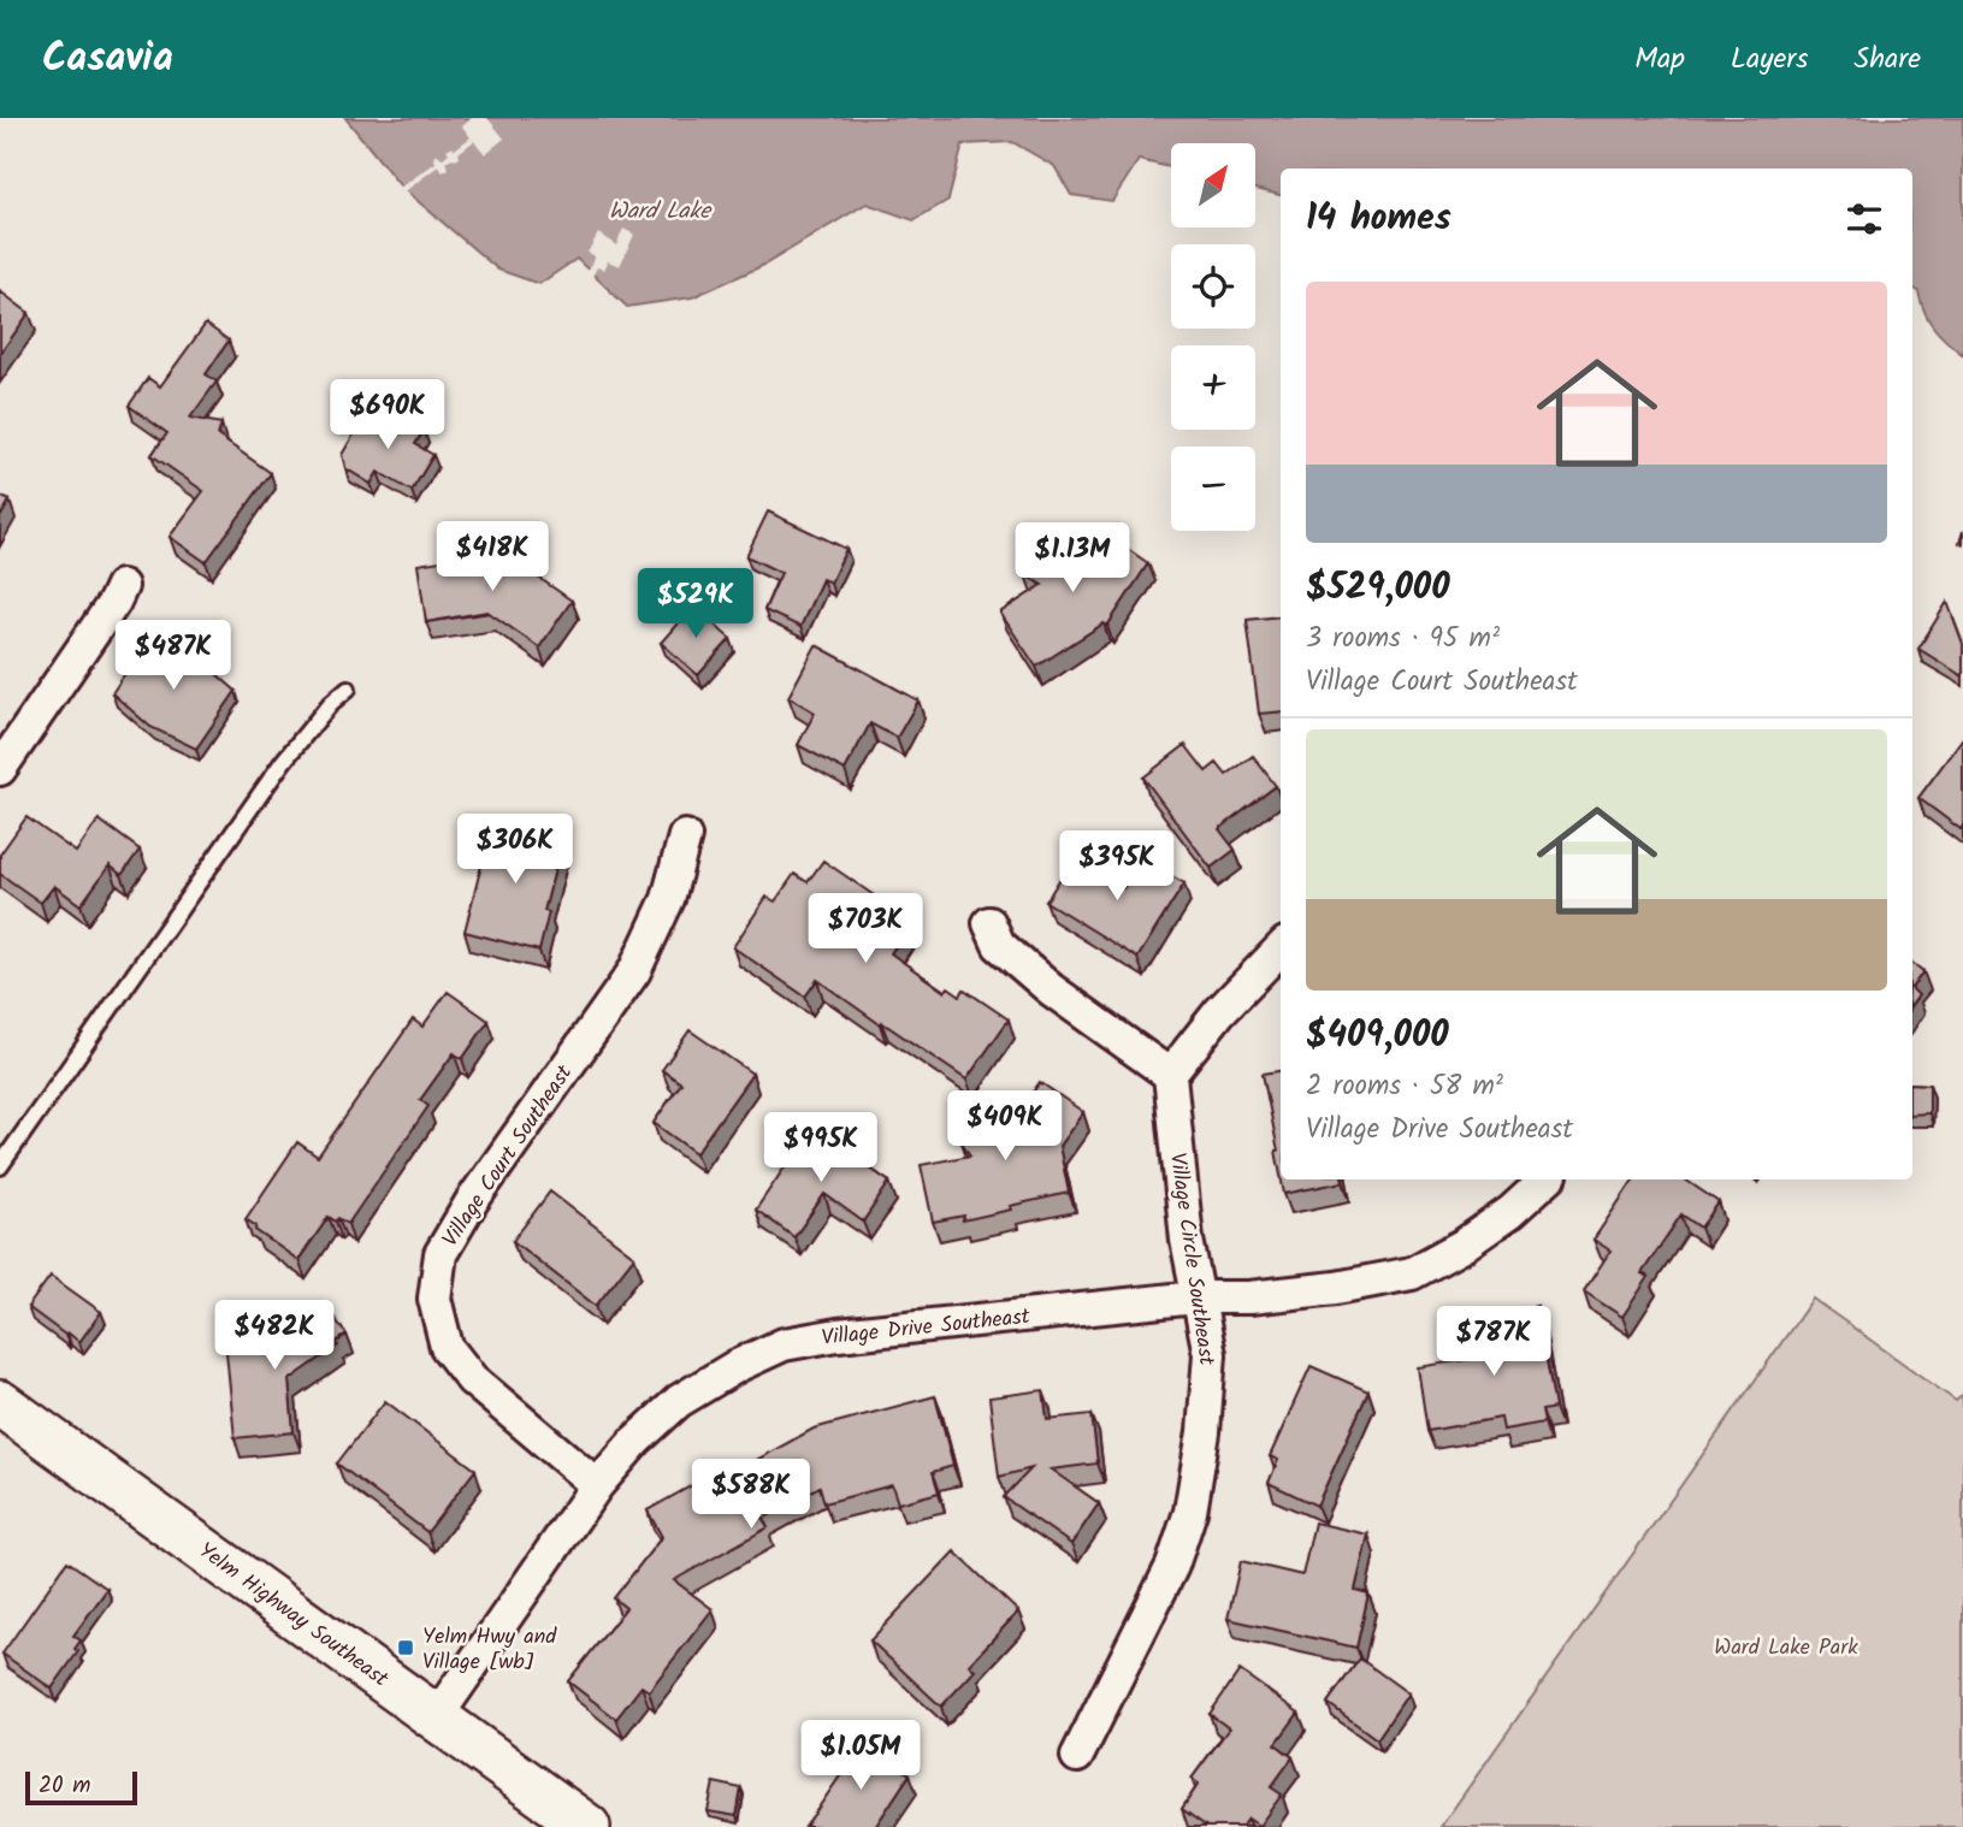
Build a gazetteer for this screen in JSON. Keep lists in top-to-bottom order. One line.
{"streets":{"main road":["Yelm Highway Southeast"],"street":["Village Court Southeast","Village Circle Southeast","Village Drive Southeast"]},"crossings":[["Village Court Southeast","Village Drive Southeast"],["Village Circle Southeast","Village Drive Southeast"],["Village Drive Southeast","Yelm Highway Southeast"]],"water":["Ward Lake"],"parks":["Ward Lake Park"],"places":{"transit":["Yelm Hwy and Village [wb]"]},"scale_bar":"20 m","north":"top right","page":{"header":"Casavia","nav":["Map","Layers","Share"],"map_buttons":["+","−"],"heading":"14 homes","list":[{"name":"$529,000","note":"3 rooms · 95 m² · Village Court Southeast"},{"name":"$409,000","note":"2 rooms · 58 m² · Village Drive Southeast"}],"price":["$690K","$418K","$1.13M","$529K","$487K","$306K","$395K","$703K","$409K","$995K","$482K","$787K","$588K","$1.05M"],"scale":"20 m"}}
